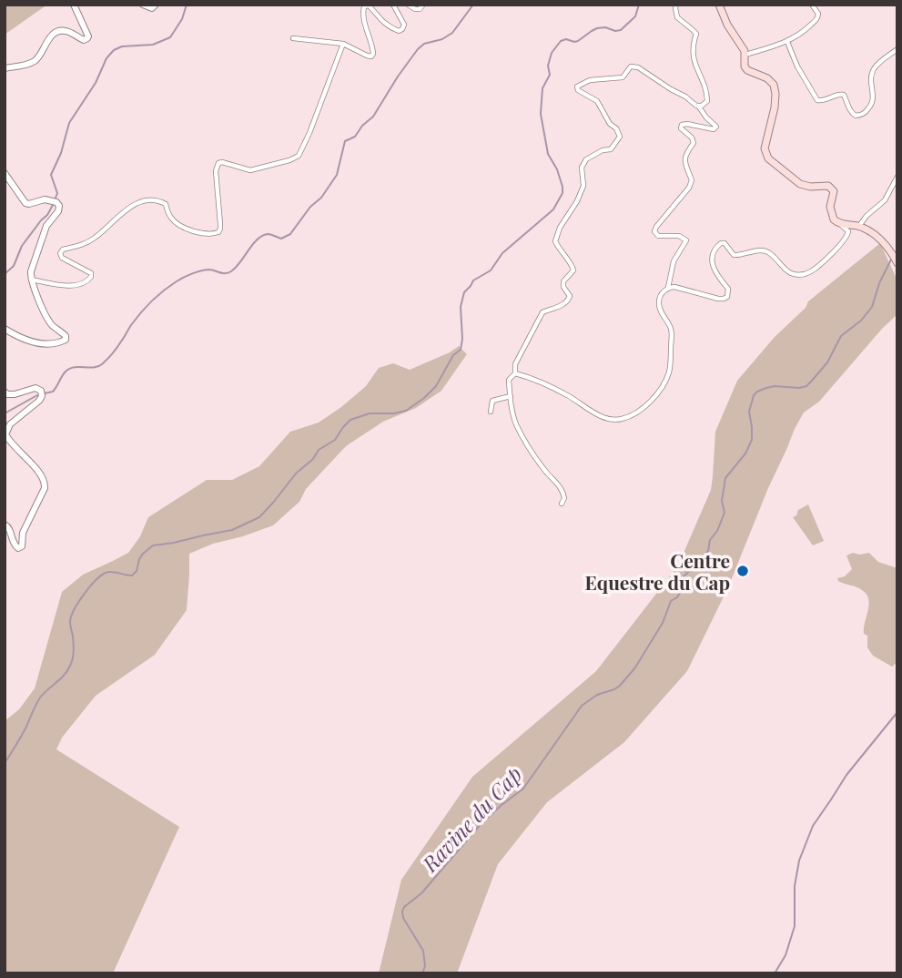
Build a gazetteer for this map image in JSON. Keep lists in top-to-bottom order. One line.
{"water":["Ravine du Cap"],"places":["Centre Equestre du Cap"]}
